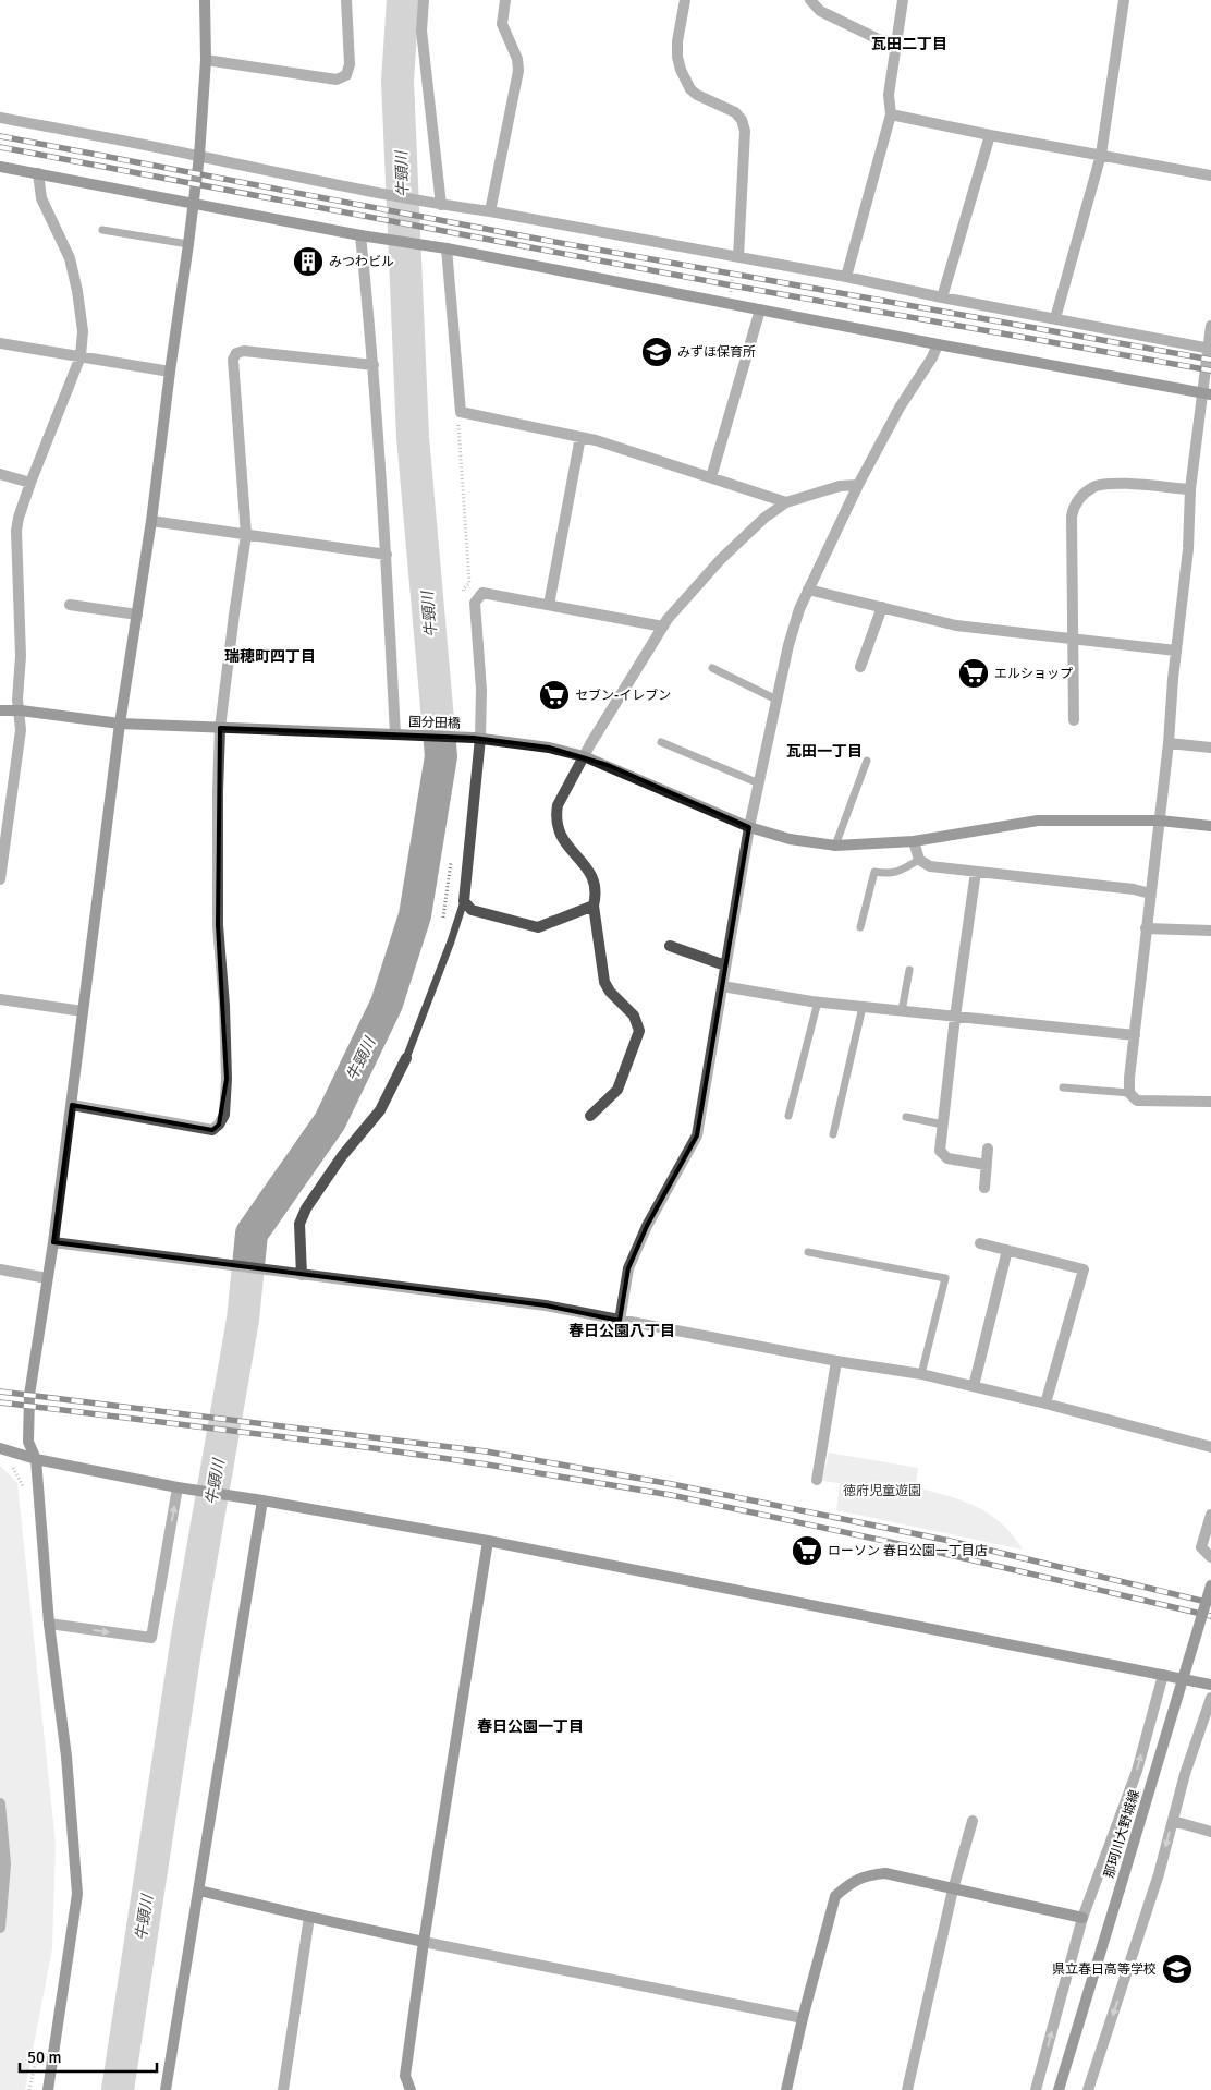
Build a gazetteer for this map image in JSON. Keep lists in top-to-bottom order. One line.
{"streets":{"street":["国分田橋","那珂川大野城線"]},"districts":["瓦田二丁目","瑞穂町四丁目","瓦田一丁目","春日公園八丁目","春日公園一丁目"],"water":["牛頸川"],"parks":["徳府児童遊園"],"places":{"building":["みつわビル"],"school or university":["みずほ保育所","県立春日高等学校"],"supermarket":["エルショップ","セブン-イレブン","ローソン 春日公園一丁目店"]},"scale_bar":"50 m"}
